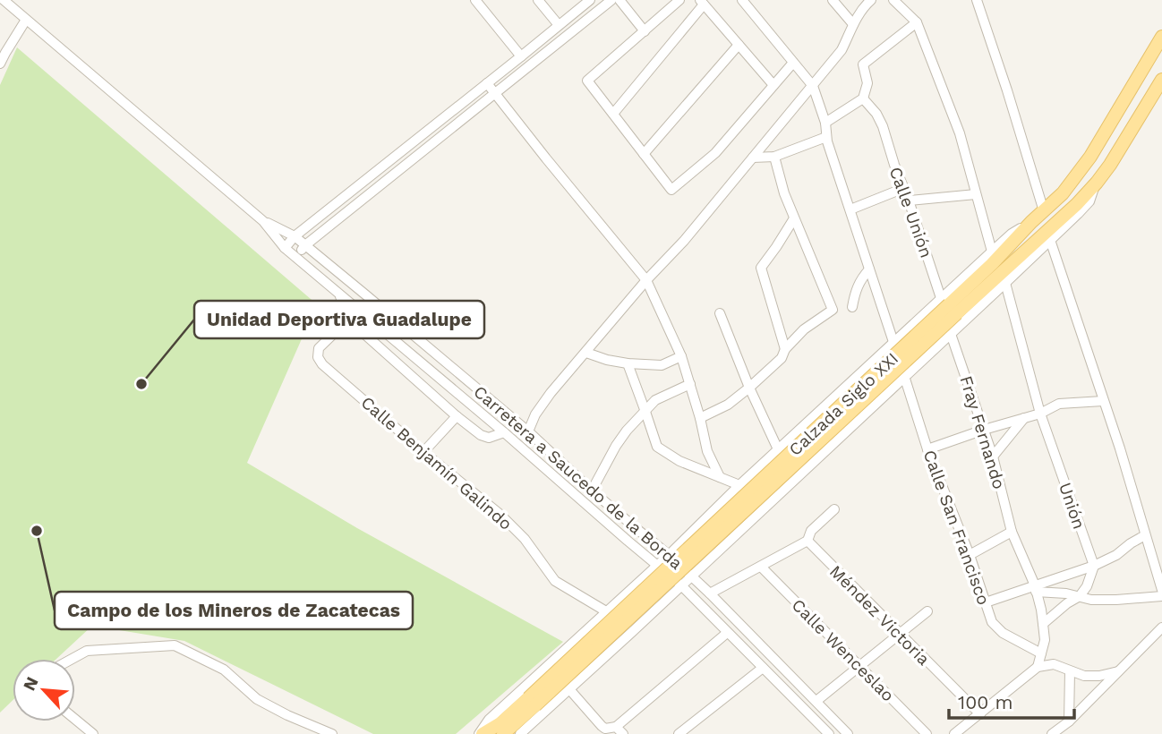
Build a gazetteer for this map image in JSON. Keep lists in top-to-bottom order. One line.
{"streets":{"main road":["Calzada Siglo XXI"],"street":["Calle Unión","Fray Fernando","Calle Benjamín Galindo","Carretera a Saucedo de la Borda","Unión","Calle San Francisco","Méndez Victoria","Calle Wenceslao"]},"crossings":[["Calle Unión","Calzada Siglo XXI"],["Calzada Siglo XXI","Fray Fernando"],["Calzada Siglo XXI","Carretera a Saucedo de la Borda"],["Calzada Siglo XXI","Unión"],["Calzada Siglo XXI","Calle San Francisco"],["Fray Fernando","Calle San Francisco"]],"places":["Unidad Deportiva Guadalupe","Campo de los Mineros de Zacatecas"],"scale_bar":"100 m","north":"top left"}
